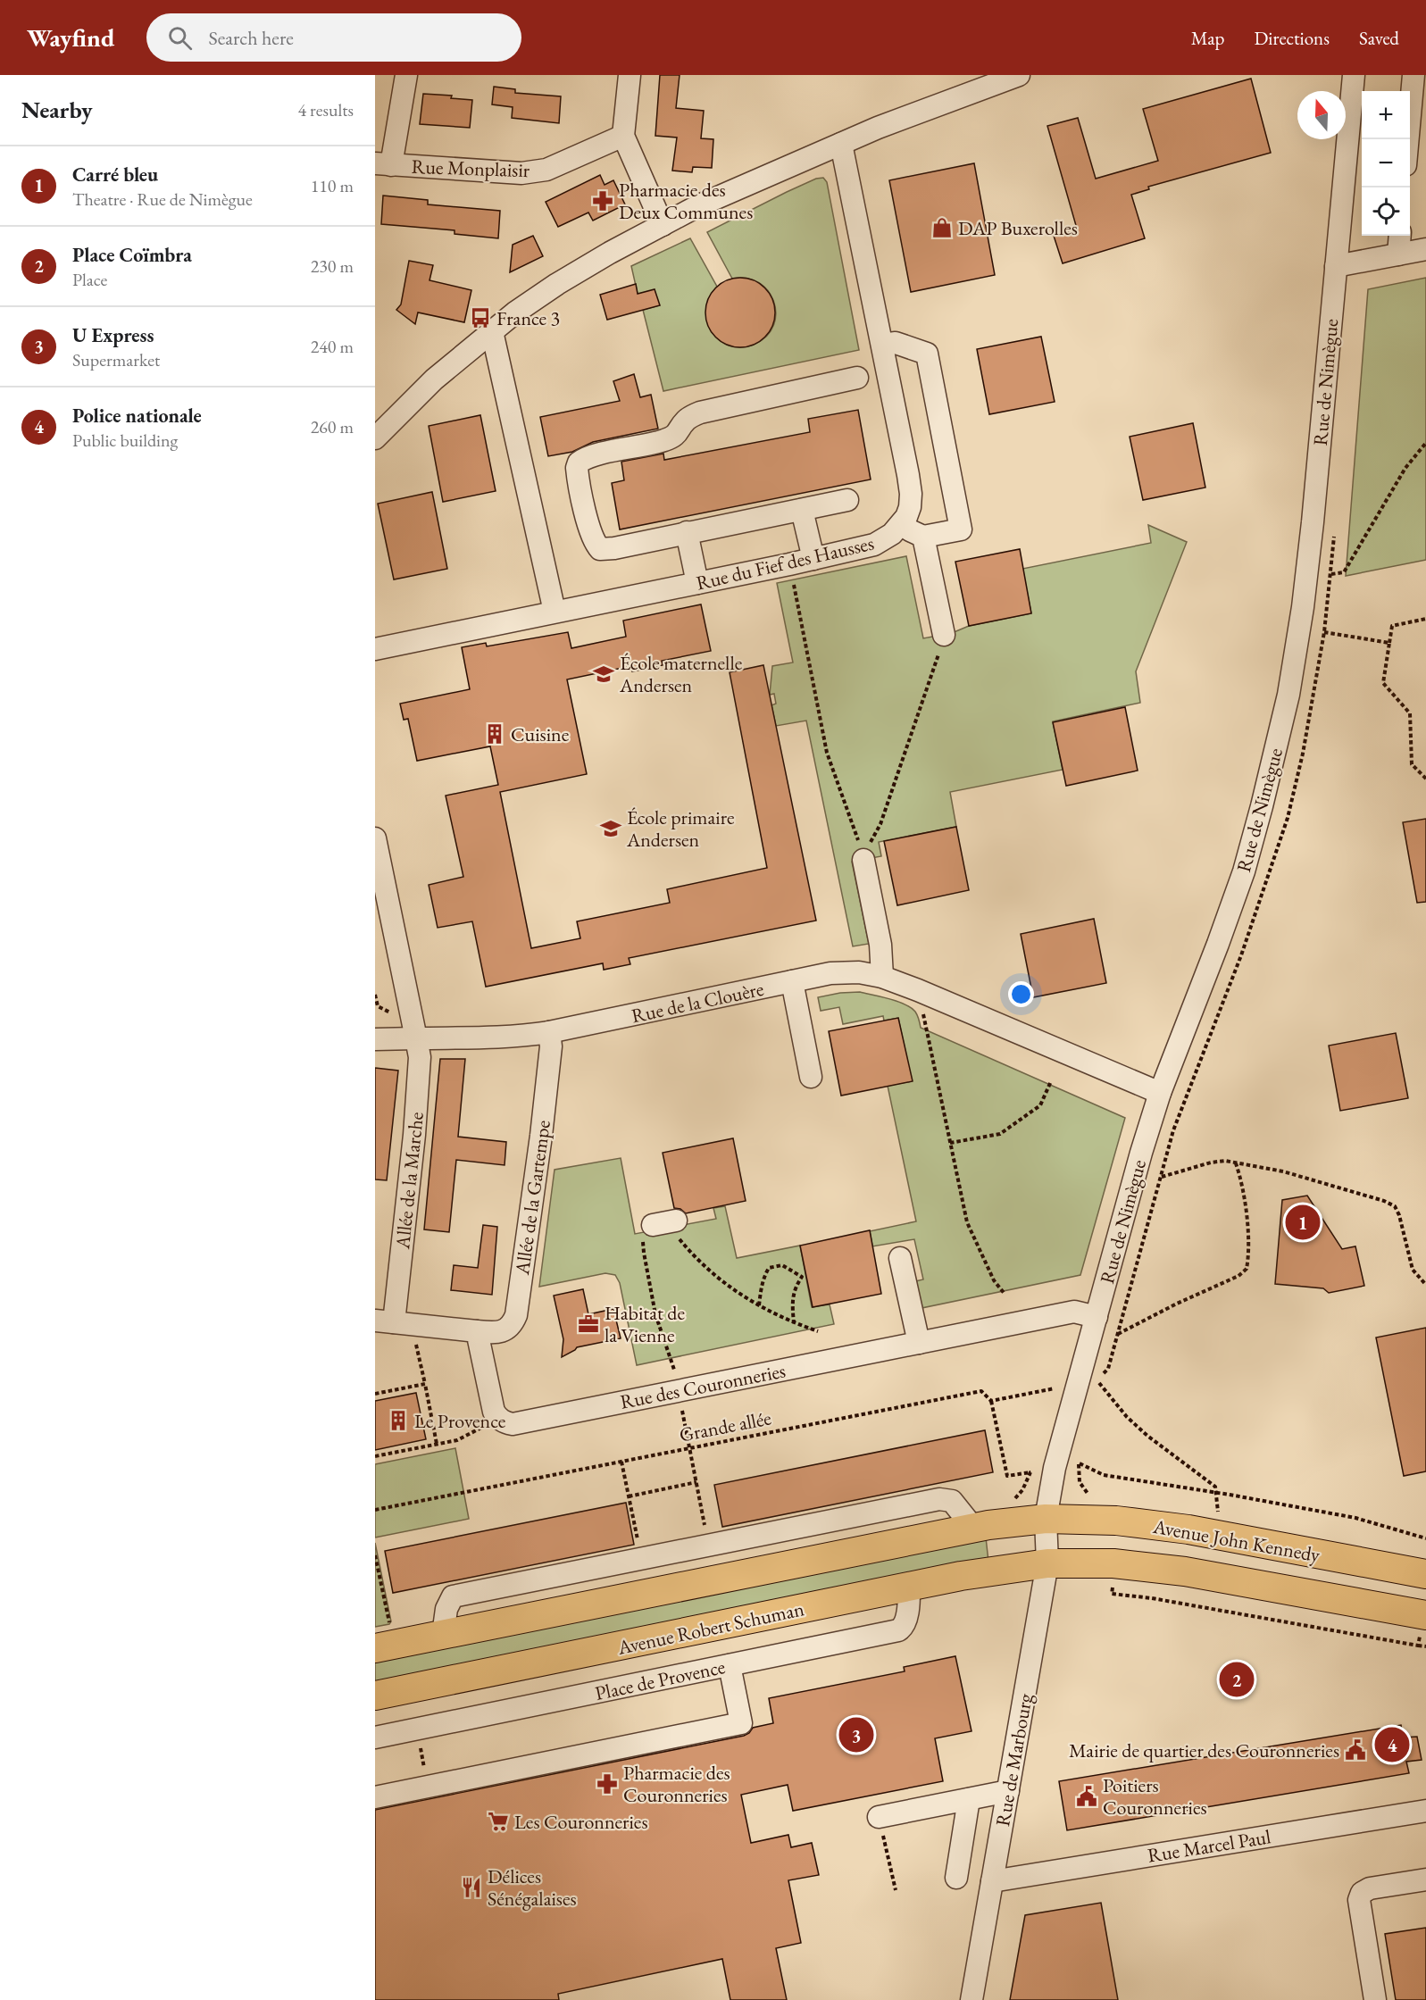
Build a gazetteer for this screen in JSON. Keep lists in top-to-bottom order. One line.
{"streets":{"main road":["Avenue John Kennedy","Avenue Robert Schuman"],"street":["Rue Monplaisir","Rue de Nimègue","Rue du Fief des Hausses","Rue de la Clouère","Allée de la Marche","Allée de la Gartempe","Rue des Couronneries","Place de Provence","Rue de Marbourg","Rue Marcel Paul"],"path":["Grande allée"]},"crossings":[["Rue de Nimègue","Rue de la Clouère"],["Rue de Nimègue","Rue des Couronneries"],["Rue de Nimègue","Grande allée"],["Rue de Nimègue","Avenue John Kennedy"],["Rue de Nimègue","Rue de Marbourg"],["Rue de la Clouère","Allée de la Marche"],["Rue de la Clouère","Allée de la Gartempe"],["Avenue John Kennedy","Avenue Robert Schuman"],["Avenue John Kennedy","Rue de Marbourg"],["Avenue Robert Schuman","Place de Provence"],["Avenue Robert Schuman","Rue de Marbourg"],["Rue de Marbourg","Rue Marcel Paul"]],"places":{"pharmacy":["Pharmacie des Deux Communes","Pharmacie des Couronneries"],"shop":["DAP Buxerolles"],"bus stop":["France 3"],"school or university":["École maternelle Andersen","École primaire Andersen"],"building":["Cuisine","Le Provence"],"office":["Habitat de la Vienne"],"public building":["Mairie de quartier des Couronneries","Poitiers Couronneries"],"supermarket":["Les Couronneries"],"restaurant":["Délices Sénégalaises"]},"north":"top","page":{"header":"Wayfind","search":"Search here","nav":["Map","Directions","Saved"],"heading":["Nearby","4 results"],"map_buttons":["+","−"],"list":[{"mark":"1","name":"Carré bleu","note":"Theatre · Rue de Nimègue","value":"110 m"},{"mark":"2","name":"Place Coïmbra","note":"Place","value":"230 m"},{"mark":"3","name":"U Express","note":"Supermarket","value":"240 m"},{"mark":"4","name":"Police nationale","note":"Public building","value":"260 m"}],"pins":["1","2","3","4"]}}
